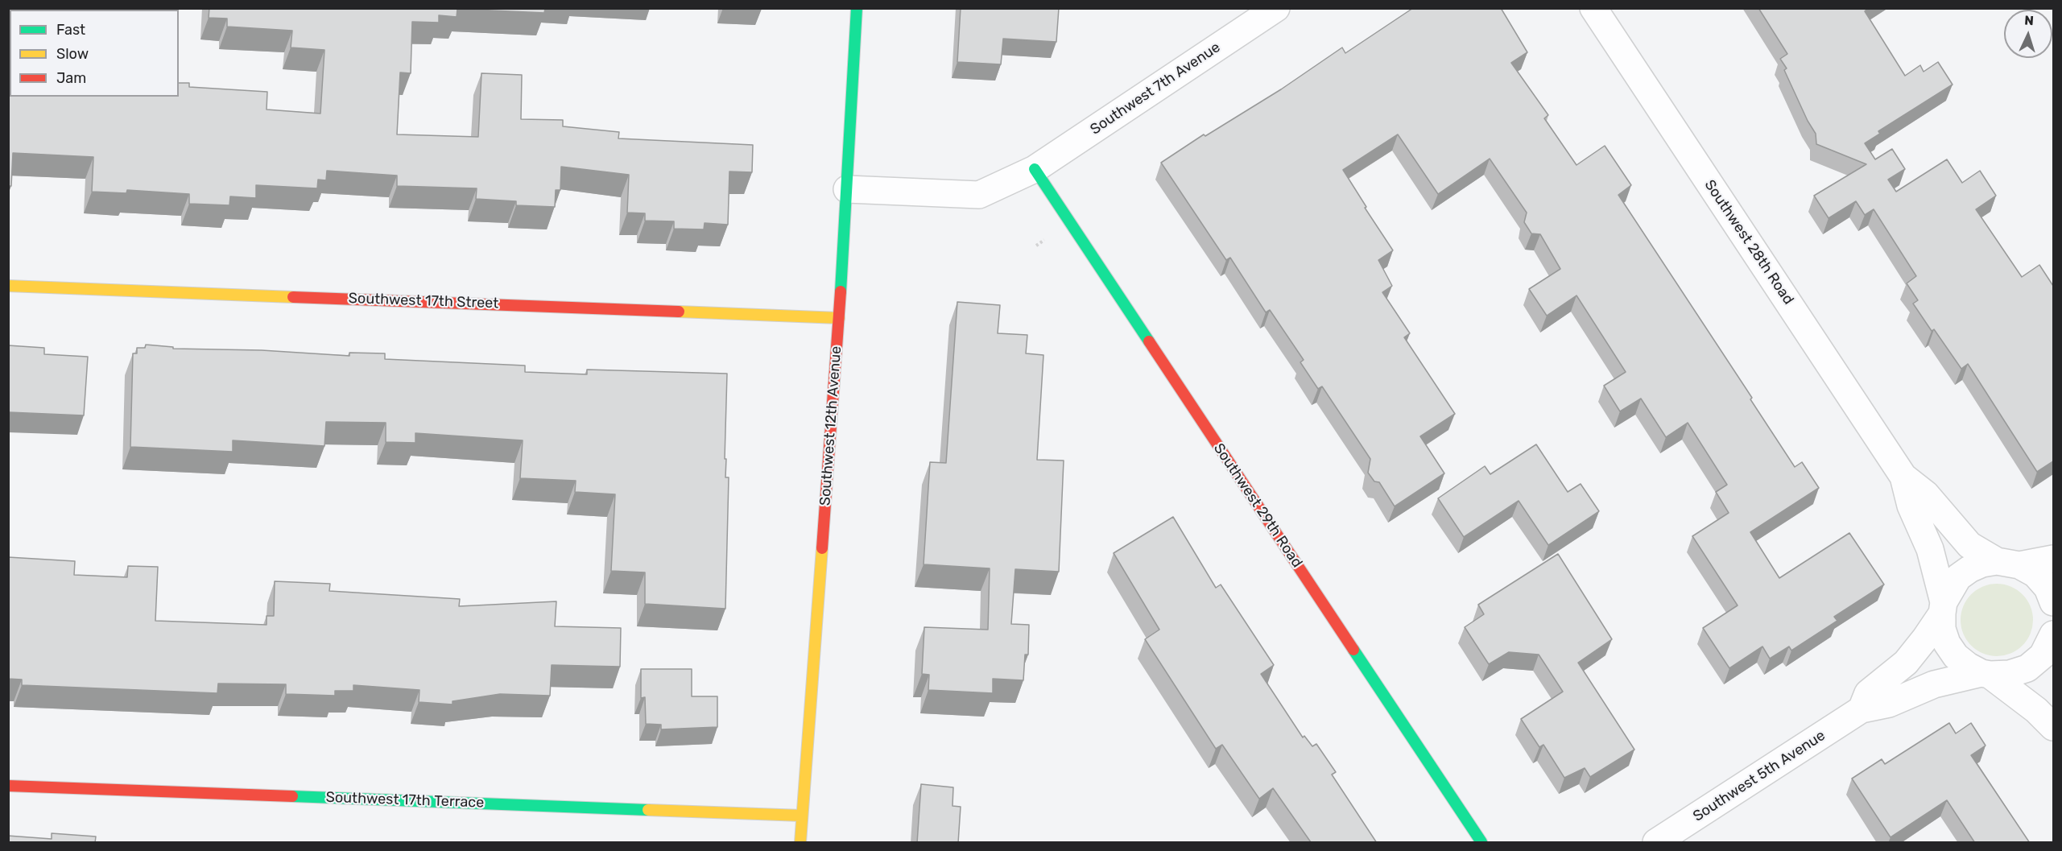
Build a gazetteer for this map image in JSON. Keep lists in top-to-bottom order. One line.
{"streets":{"street":["Southwest 7th Avenue","Southwest 28th Road","Southwest 17th Street","Southwest 12th Avenue","Southwest 29th Road","Southwest 5th Avenue","Southwest 17th Terrace"]},"crossings":[["Southwest 7th Avenue","Southwest 12th Avenue"],["Southwest 7th Avenue","Southwest 29th Road"],["Southwest 28th Road","Southwest 5th Avenue"],["Southwest 17th Street","Southwest 12th Avenue"],["Southwest 12th Avenue","Southwest 17th Terrace"]],"legend":["Fast","Slow","Jam"],"north":"top"}
